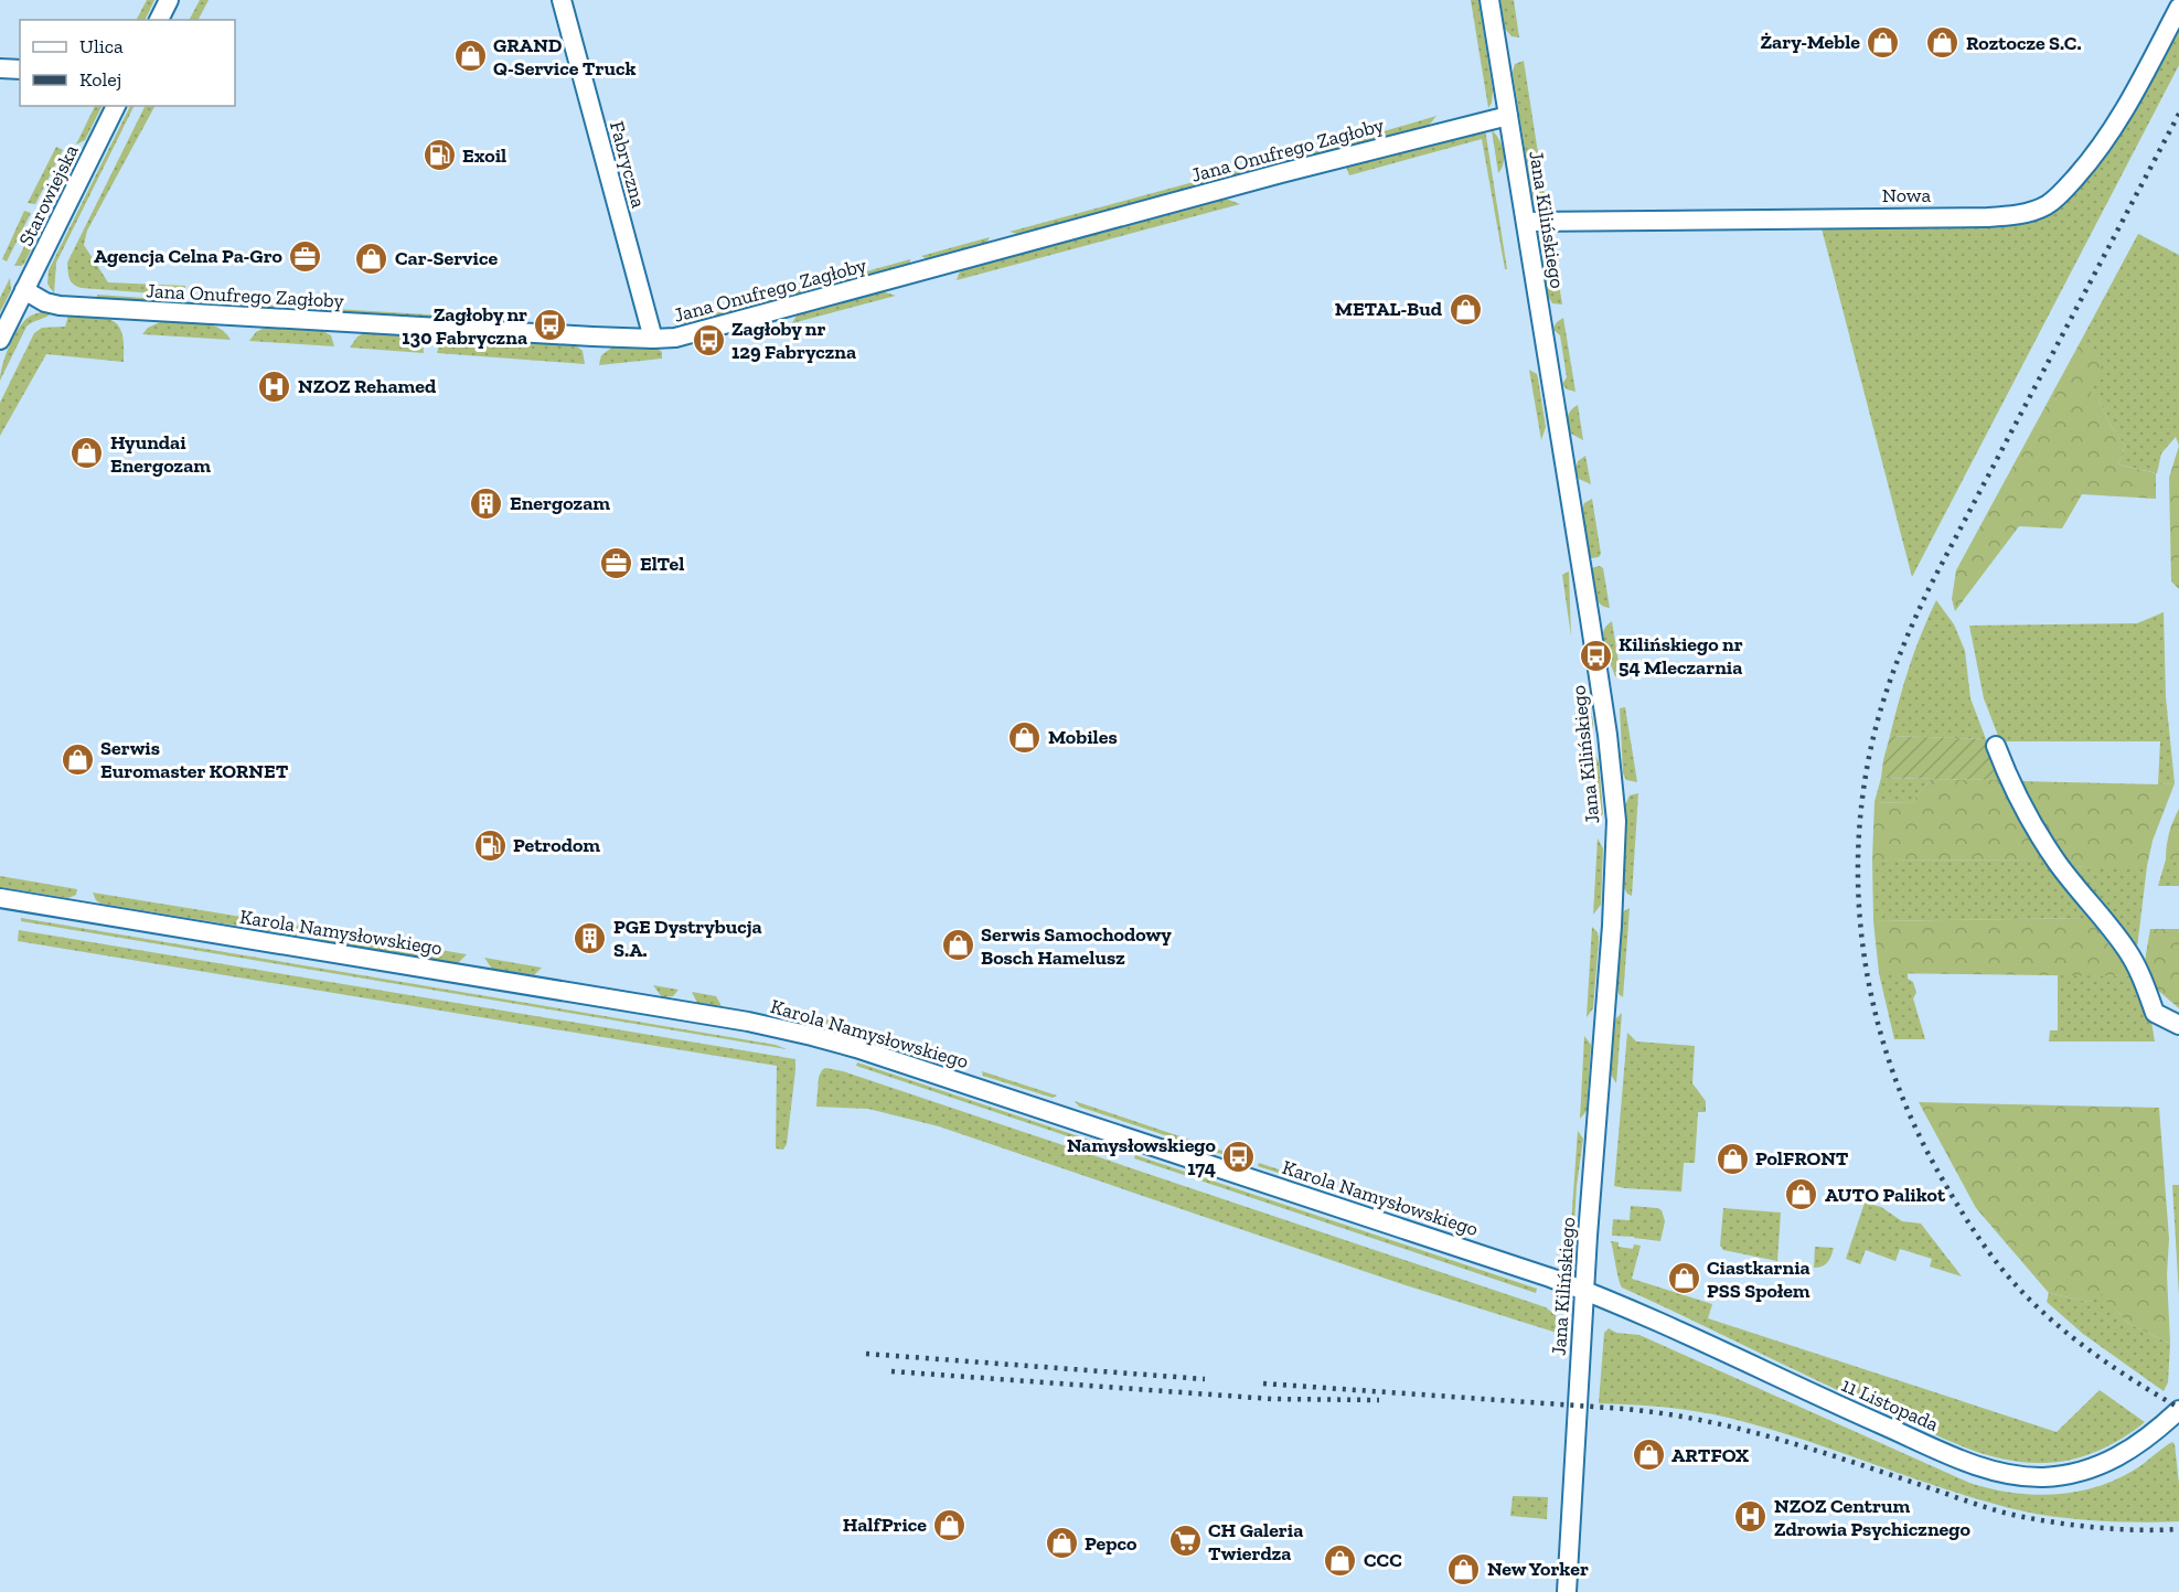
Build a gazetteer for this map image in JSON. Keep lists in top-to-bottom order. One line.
{"streets":{"street":["Jana Onufrego Zagłoby","Fabryczna","Starowiejska","Nowa","Jana Kilińskiego","Karola Namysłowskiego","11 Listopada"]},"crossings":[["Jana Onufrego Zagłoby","Fabryczna"],["Jana Onufrego Zagłoby","Starowiejska"],["Jana Onufrego Zagłoby","Jana Kilińskiego"],["Nowa","Jana Kilińskiego"],["Jana Kilińskiego","Karola Namysłowskiego"],["Jana Kilińskiego","11 Listopada"],["Karola Namysłowskiego","11 Listopada"]],"places":{"shop":["Żary-Meble","Roztocze S.C.","GRAND Q-Service Truck","Car-Service","METAL-Bud","Hyundai Energozam","Mobiles","Serwis Euromaster KORNET","Serwis Samochodowy Bosch Hamelusz","PolFRONT","AUTO Palikot","Ciastkarnia PSS Społem","ARTFOX","HalfPrice","Pepco","CCC","New Yorker"],"fuel station":["Exoil","Petrodom"],"office":["Agencja Celna Pa-Gro","ElTel"],"bus stop":["Zagłoby nr 130 Fabryczna","Zagłoby nr 129 Fabryczna","Kilińskiego nr 54 Mleczarnia","Namysłowskiego 174"],"hospital":["NZOZ Rehamed","NZOZ Centrum Zdrowia Psychicznego"],"building":["Energozam","PGE Dystrybucja S.A."],"supermarket":["CH Galeria Twierdza"]},"legend":["Ulica","Kolej"]}
